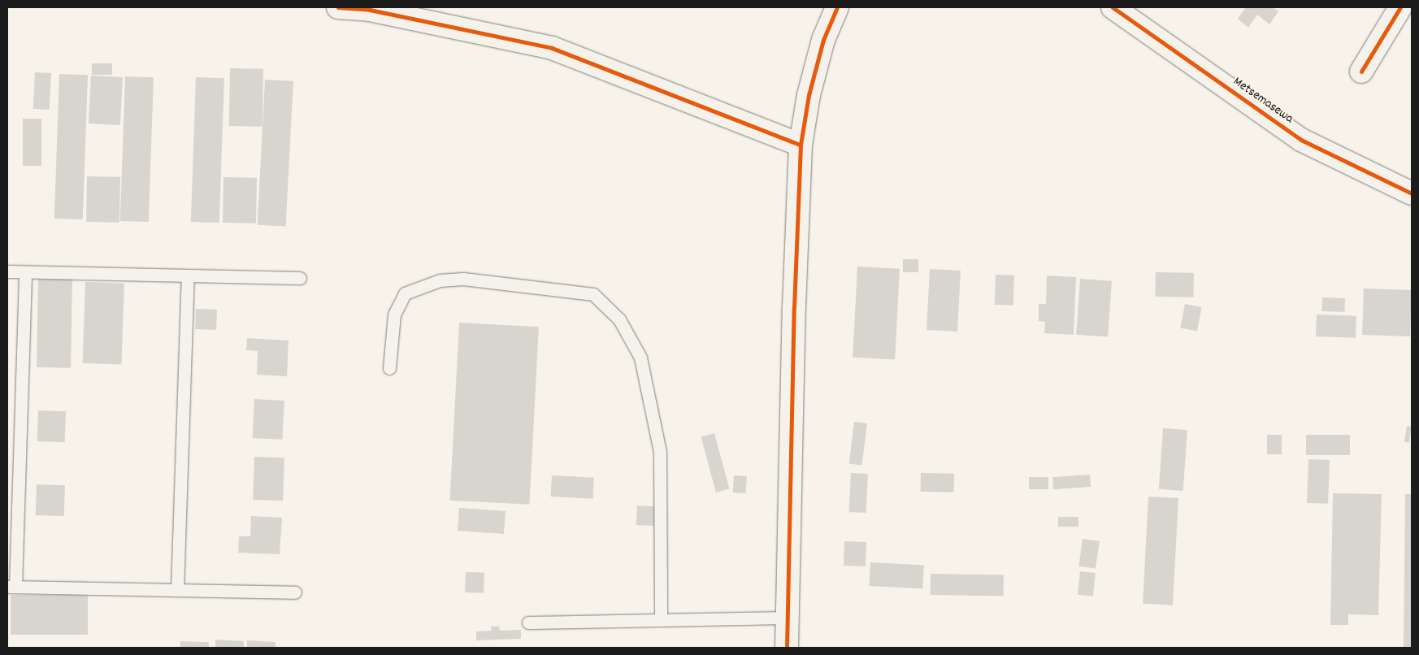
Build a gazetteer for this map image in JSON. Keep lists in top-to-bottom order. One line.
{"streets":{"street":["Metsemasewa"]}}
